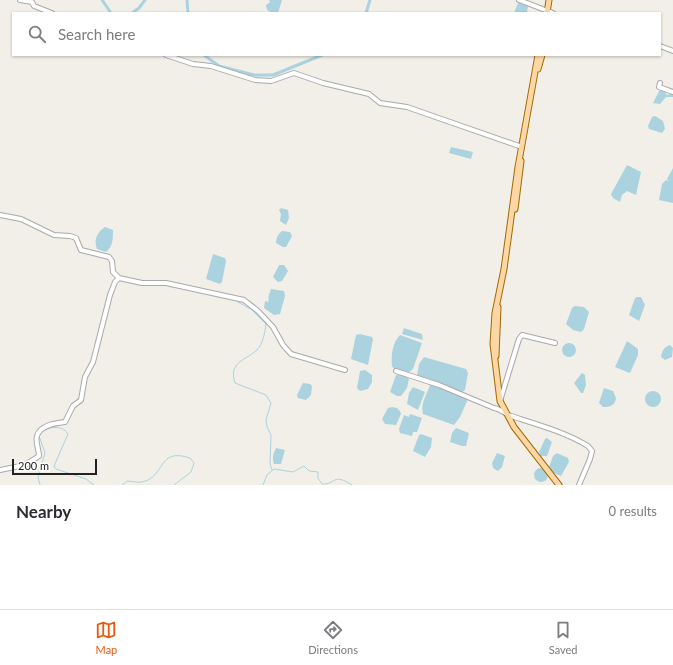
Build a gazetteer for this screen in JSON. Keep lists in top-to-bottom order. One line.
{"scale_bar":"200 m","page":{"search":"Search here","scale":"200 m","heading":["Nearby","0 results"],"nav":["Map","Directions","Saved"]}}
